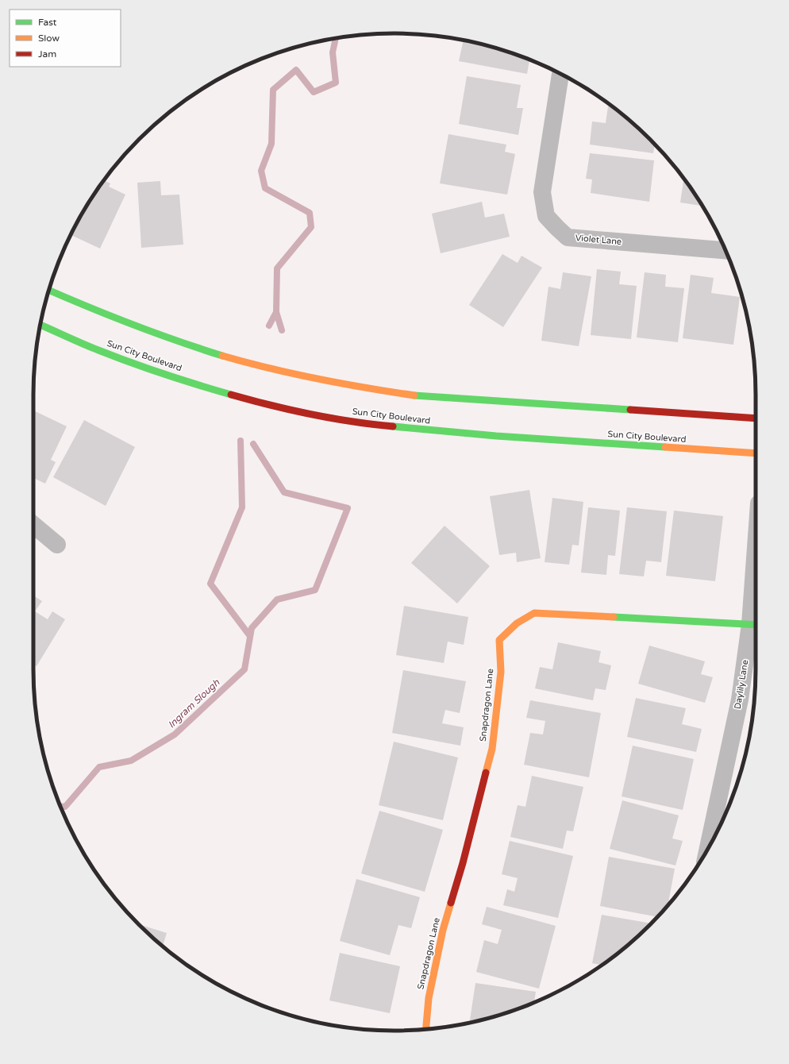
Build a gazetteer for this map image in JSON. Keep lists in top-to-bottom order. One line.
{"streets":{"street":["Violet Lane","Sun City Boulevard","Daylily Lane","Snapdragon Lane"]},"crossings":[["Daylily Lane","Snapdragon Lane"]],"water":["Ingram Slough"],"legend":["Fast","Slow","Jam"]}
